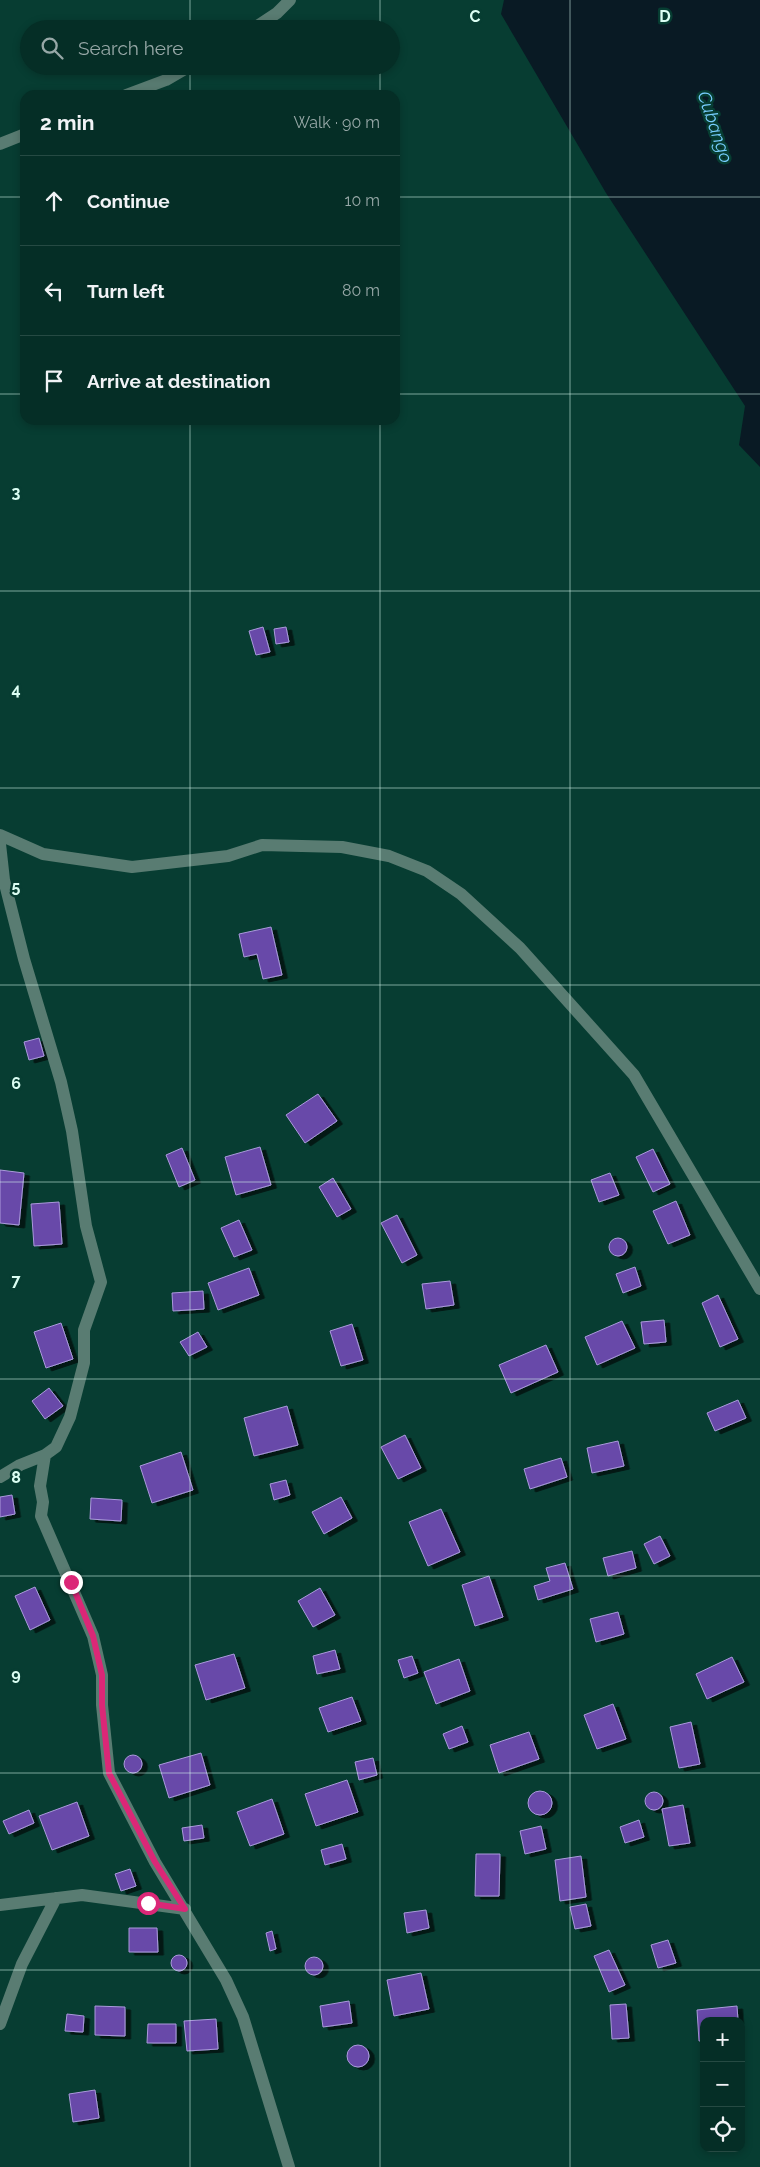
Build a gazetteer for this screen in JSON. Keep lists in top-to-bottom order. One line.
{"water":["Cubango"],"page":{"search":"Search here","heading":["2 min","Walk · 90 m"],"list":[["Continue","10 m"],["Turn left","80 m"],"Arrive at destination"],"map_buttons":["+","−"]},"grid":{"columns":["C","D"],"rows":["3","4","5","6","7","8","9"]}}
